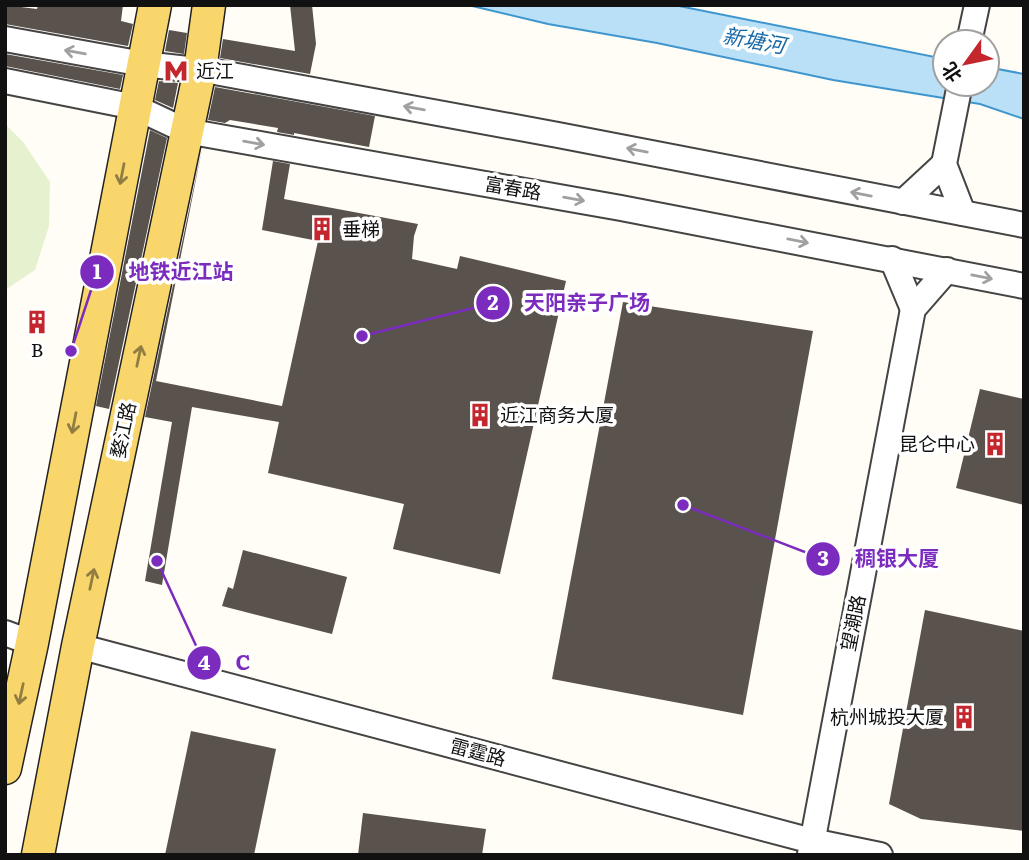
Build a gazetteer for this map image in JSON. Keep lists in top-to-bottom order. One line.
{"streets":{"main road":["婺江路"],"street":["富春路","望潮路","雷霆路"]},"crossings":[["富春路","婺江路"],["婺江路","雷霆路"],["望潮路","雷霆路"]],"water":["新塘河"],"places":{"metro station":["近江"],"building":["垂梯","B","近江商务大厦","昆仑中心","杭州城投大厦"],"other":["天阳亲子广场","地铁近江站","稠银大厦","C"]},"north":"bottom left"}
